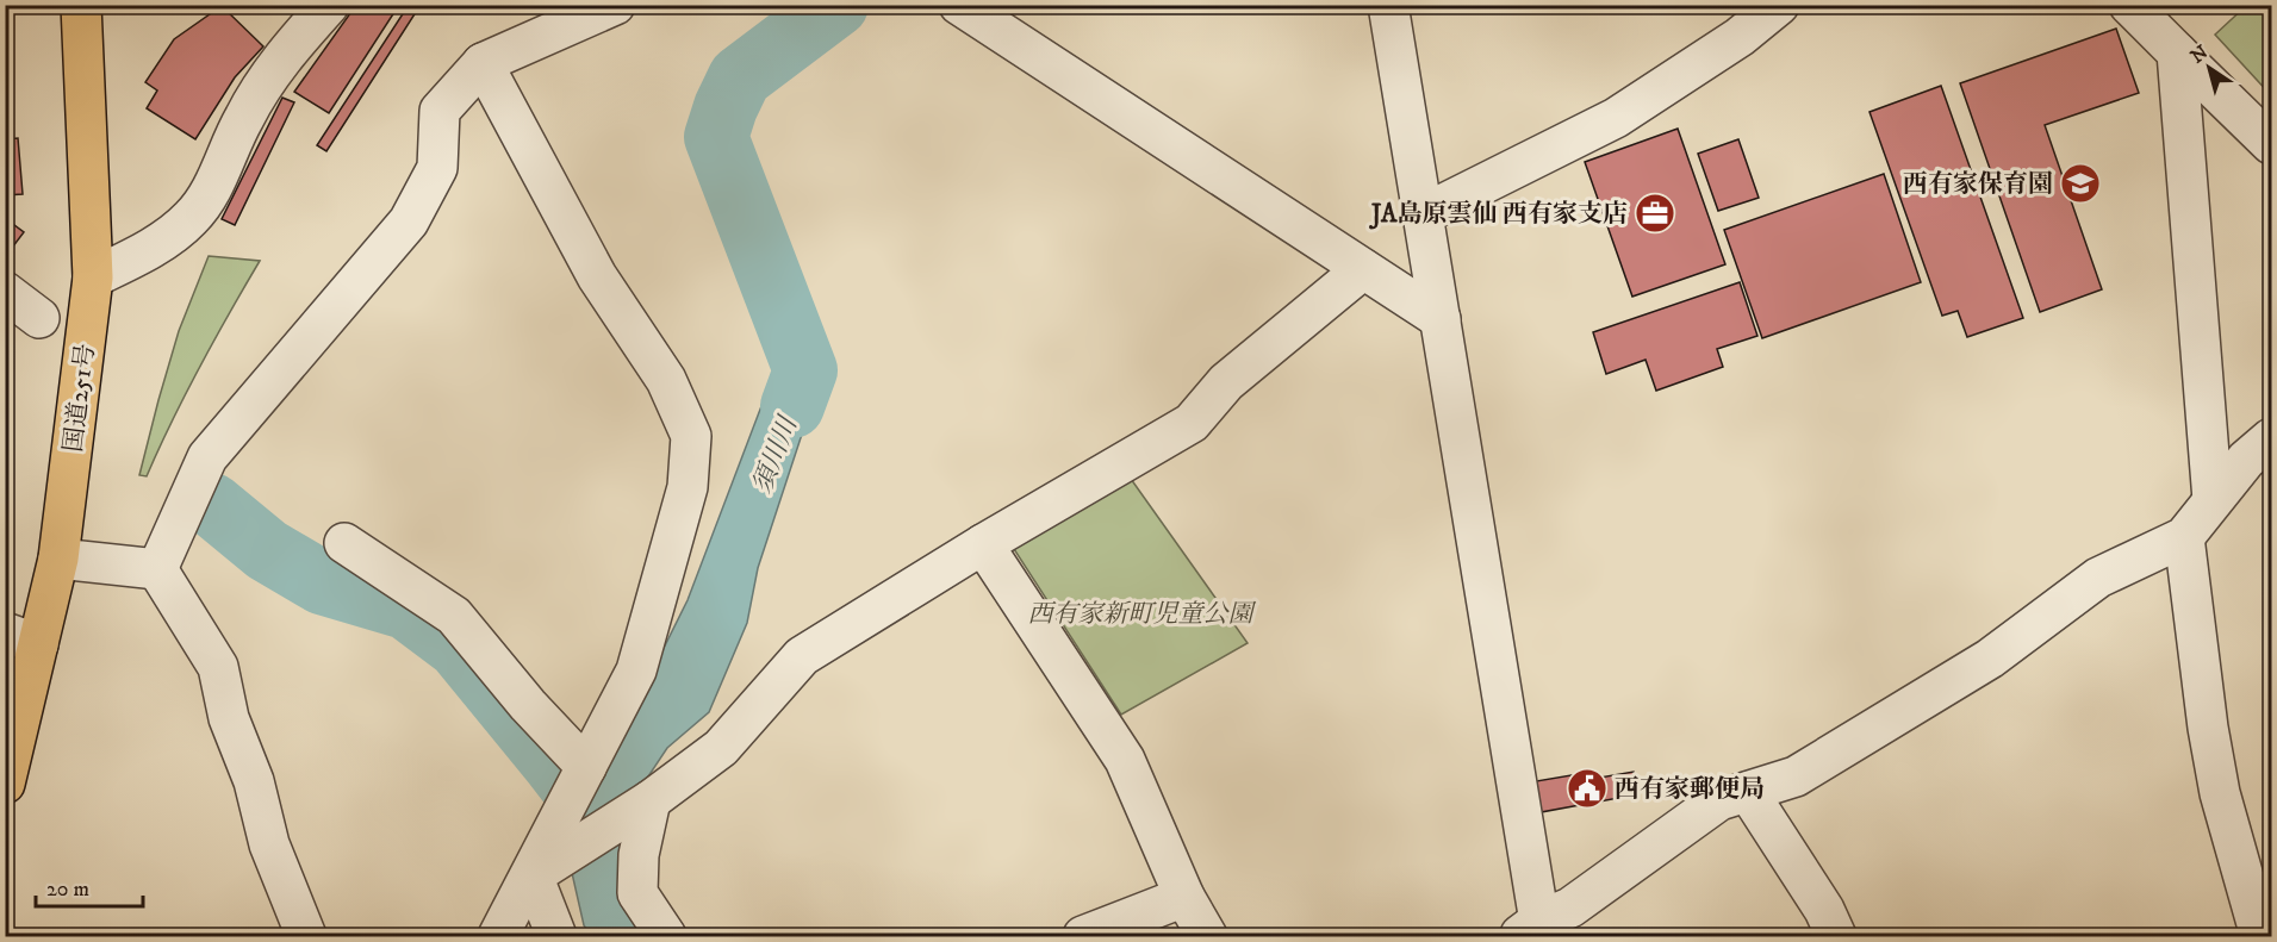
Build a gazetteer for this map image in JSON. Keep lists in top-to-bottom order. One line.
{"streets":{"highway":["国道251号"]},"water":["須川川"],"parks":["西有家新町児童公園"],"places":{"school or university":["西有家保育園"],"office":["JA島原雲仙 西有家支店"],"public building":["西有家郵便局"]},"scale_bar":"20 m","north":"top left"}
